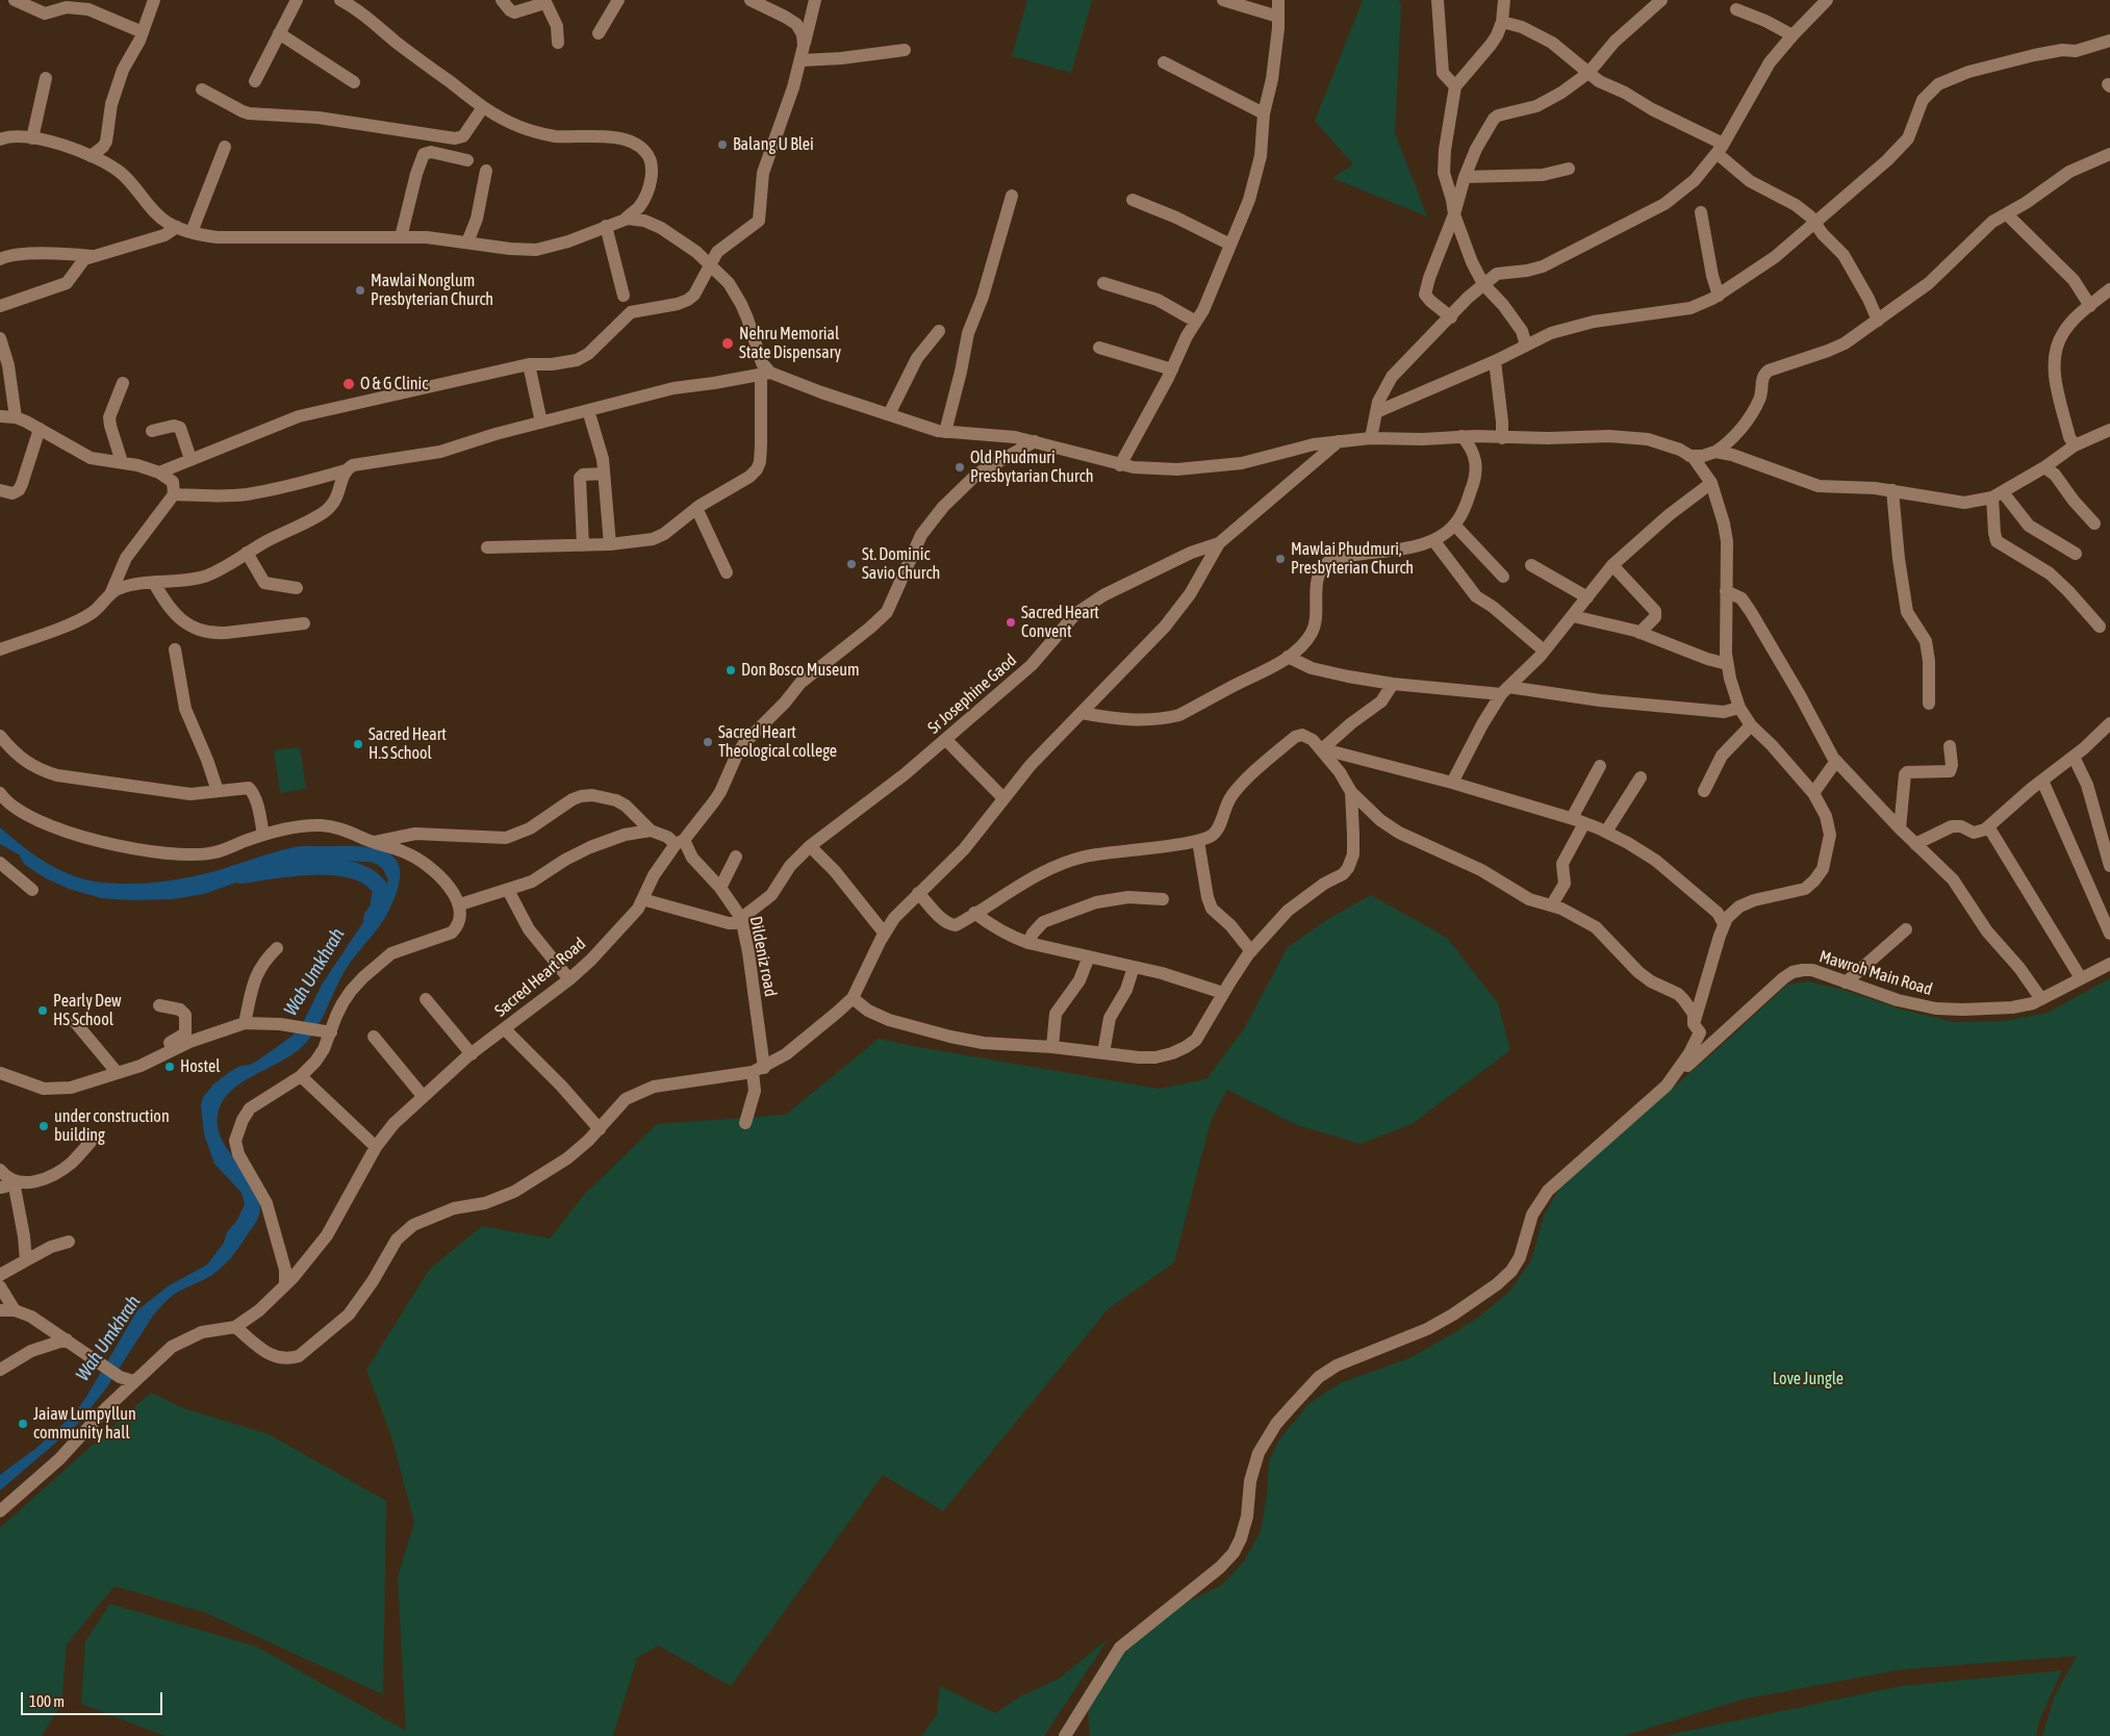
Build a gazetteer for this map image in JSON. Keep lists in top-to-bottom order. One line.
{"streets":{"street":["Sr Josephine Gaod","Dildeniz road","Mawroh Main Road","Sacred Heart Road"]},"crossings":[["Sr Josephine Gaod","Dildeniz road"],["Dildeniz road","Sacred Heart Road"]],"water":["Wah Umkhrah"],"parks":["Love Jungle"],"places":["Balang U Blei","Mawlai Nonglum Presbyterian Church","Nehru Memorial State Dispensary","O & G Clinic","Old Phudmuri Presbytarian Church","Mawlai Phudmuri, Presbyterian Church","St. Dominic Savio Church","Sacred Heart Convent","Don Bosco Museum","Sacred Heart Theological college","Sacred Heart H.S School","Pearly Dew HS School","Hostel","under construction building","Jaiaw Lumpyllun community hall"],"scale_bar":"100 m"}
